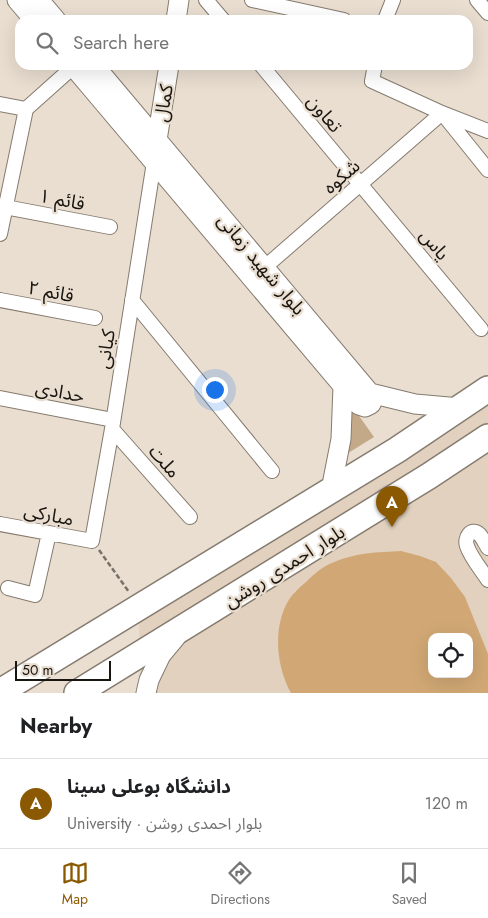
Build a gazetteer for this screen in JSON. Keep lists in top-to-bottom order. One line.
{"streets":{"highway":["بلوار احمدی روشن"],"main road":["کمال","بلوار شهید زمانی"],"street":["تعاون","شکوه","قائم ۱","یاس","قائم ۲","کیانی","حدادی","ملت","مبارکی"]},"crossings":[["کمال","بلوار شهید زمانی"],["تعاون","شکوه"],["تعاون","یاس"],["شکوه","یاس"],["شکوه","بلوار شهید زمانی"],["بلوار شهید زمانی","کیانی"],["کیانی","حدادی"],["کیانی","ملت"],["کیانی","مبارکی"],["حدادی","ملت"]],"scale_bar":"50 m","page":{"search":"Search here","pins":"A","scale":"50 m","heading":"Nearby","list":[{"mark":"A","name":"دانشگاه بوعلی سینا","note":"University · بلوار احمدی روشن","value":"120 m"}],"nav":["Map","Directions","Saved"]}}
